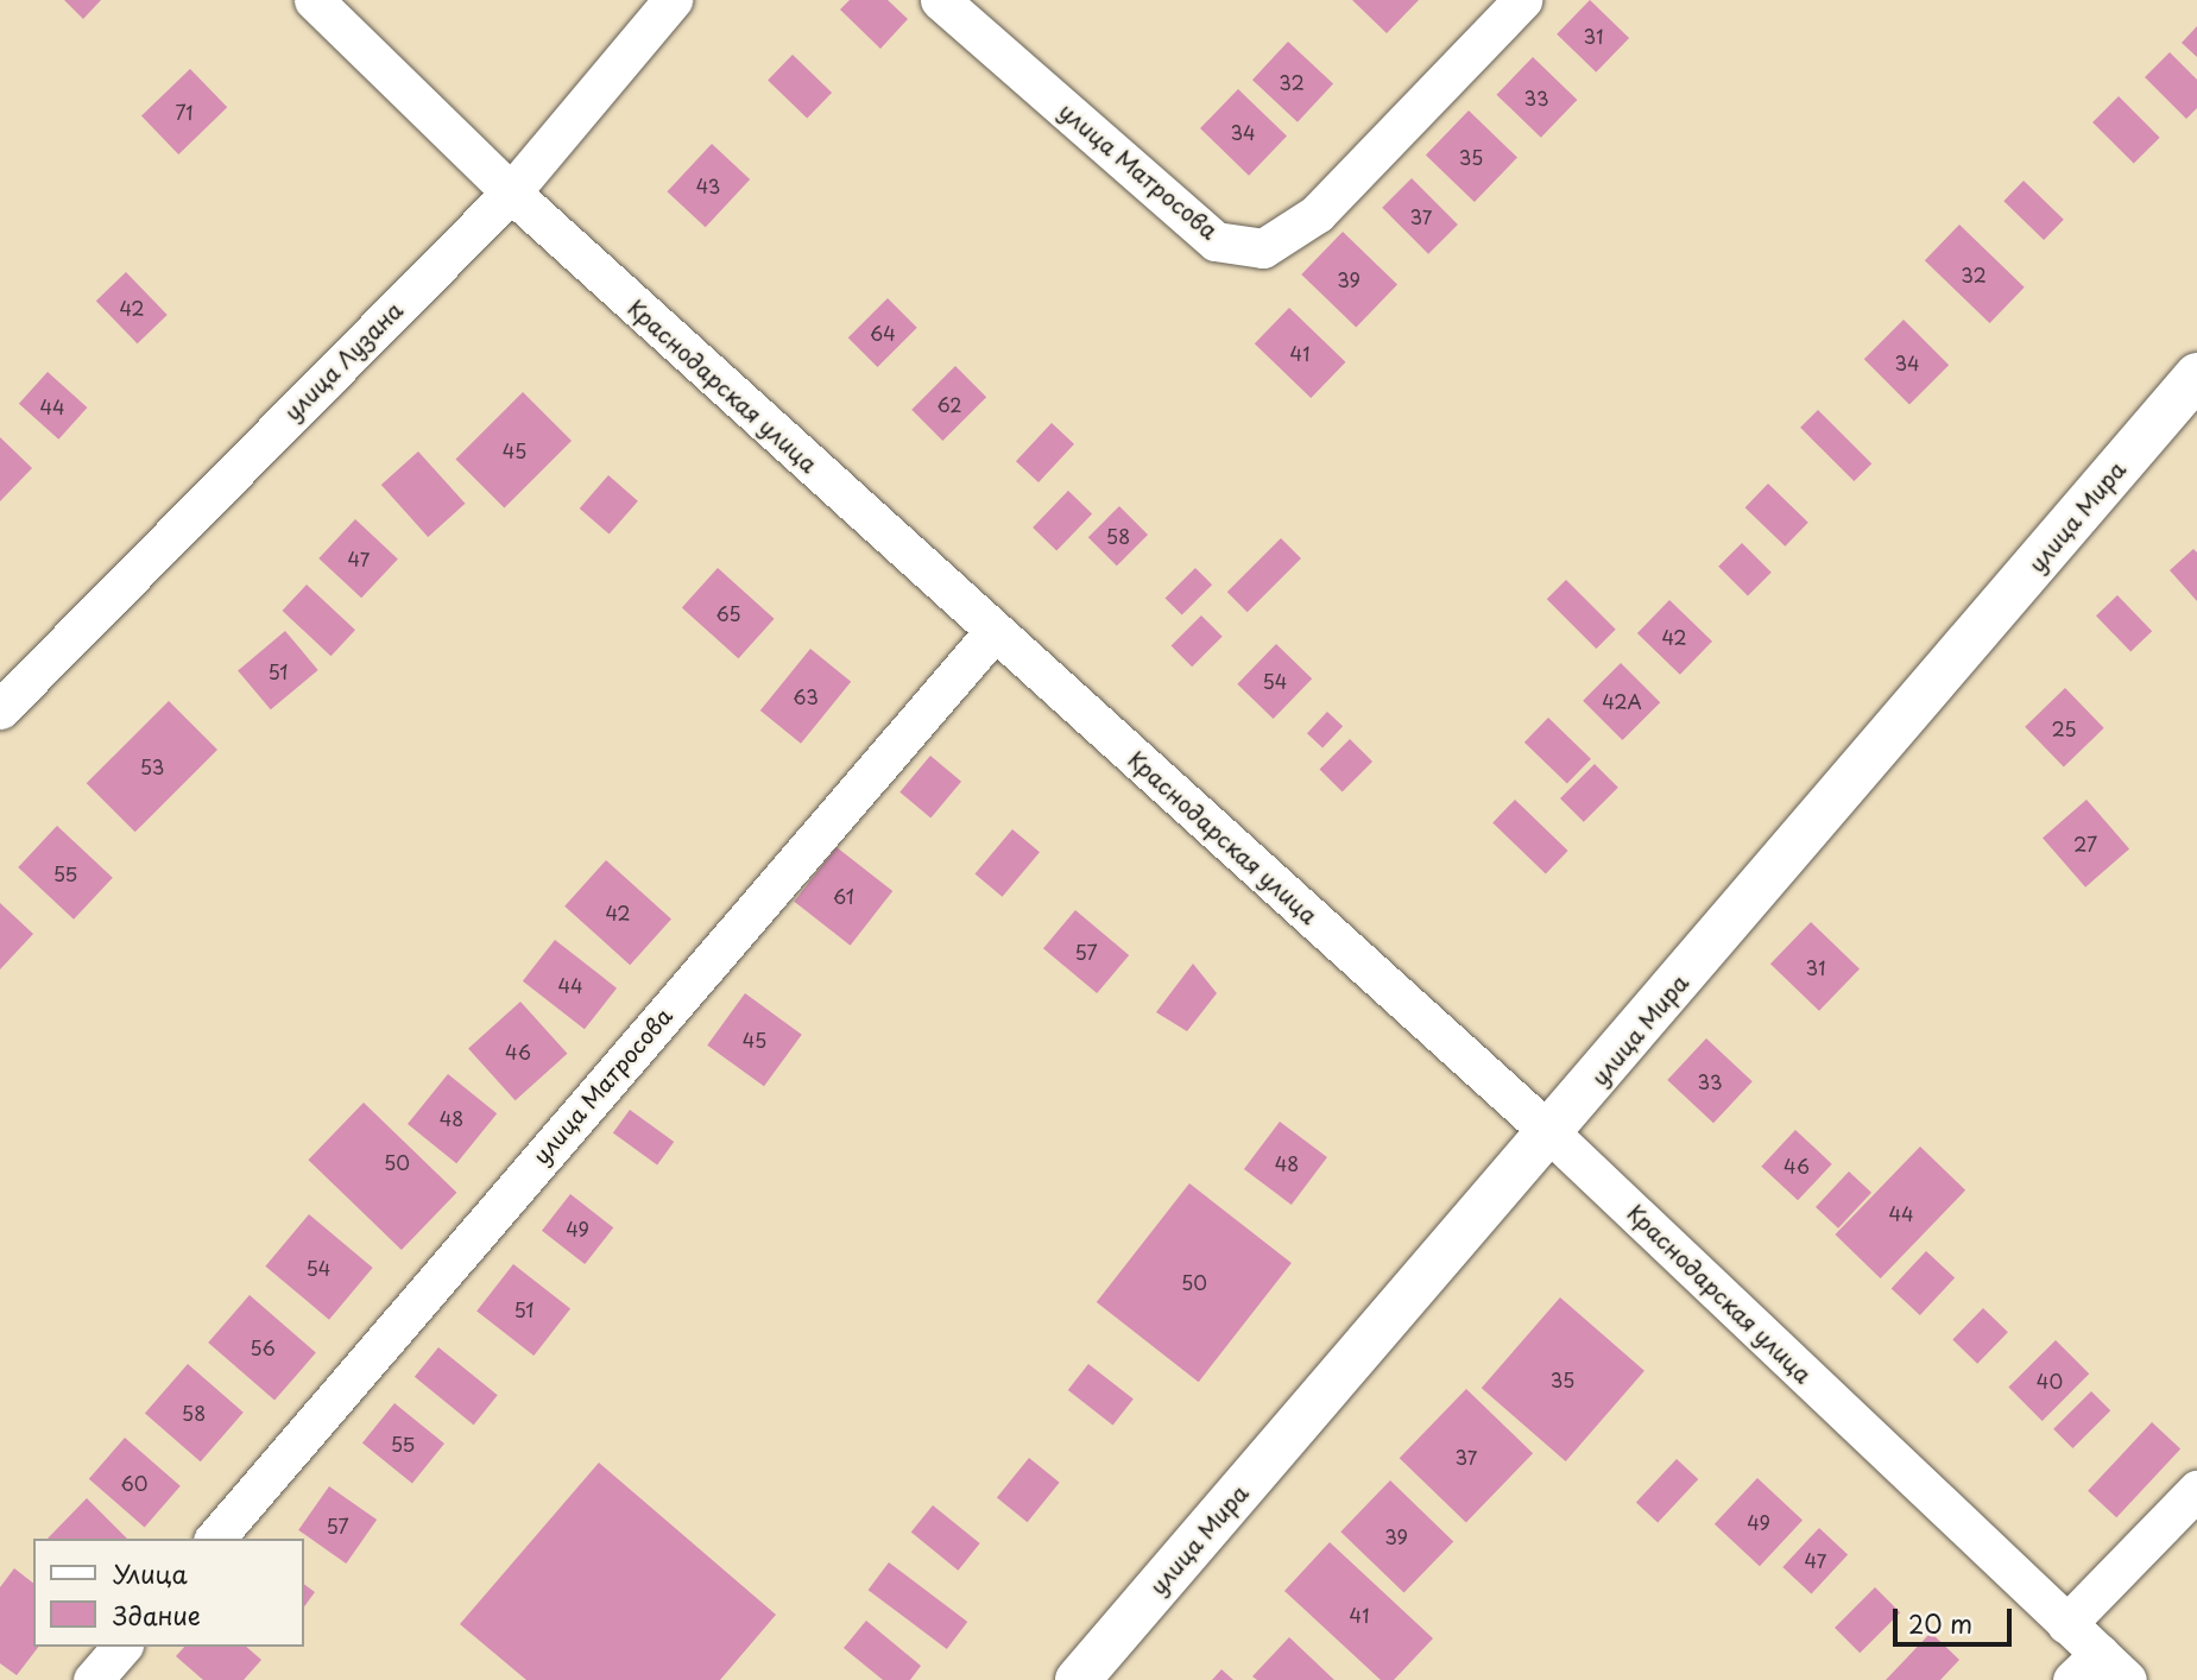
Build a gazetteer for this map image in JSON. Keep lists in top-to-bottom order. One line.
{"streets":{"main road":["улица Мира"],"street":["улица Матросова","улица Лузана","Краснодарская улица"]},"crossings":[["улица Матросова","Краснодарская улица"],["улица Лузана","Краснодарская улица"],["Краснодарская улица","улица Мира"]],"house_numbers":["31","32","33","71","34","35","43","37","32","39","42","64","41","34","62","44","45","58","47","65","42","51","54","63","42А","25","53","27","55","61","42","57","31","44","45","46","33","48","50","48","46","44","49","54","50","51","56","35","40","58","55","37","60","49","57","39","47","41"],"legend":["Улица","Здание"],"scale_bar":"20 m"}
